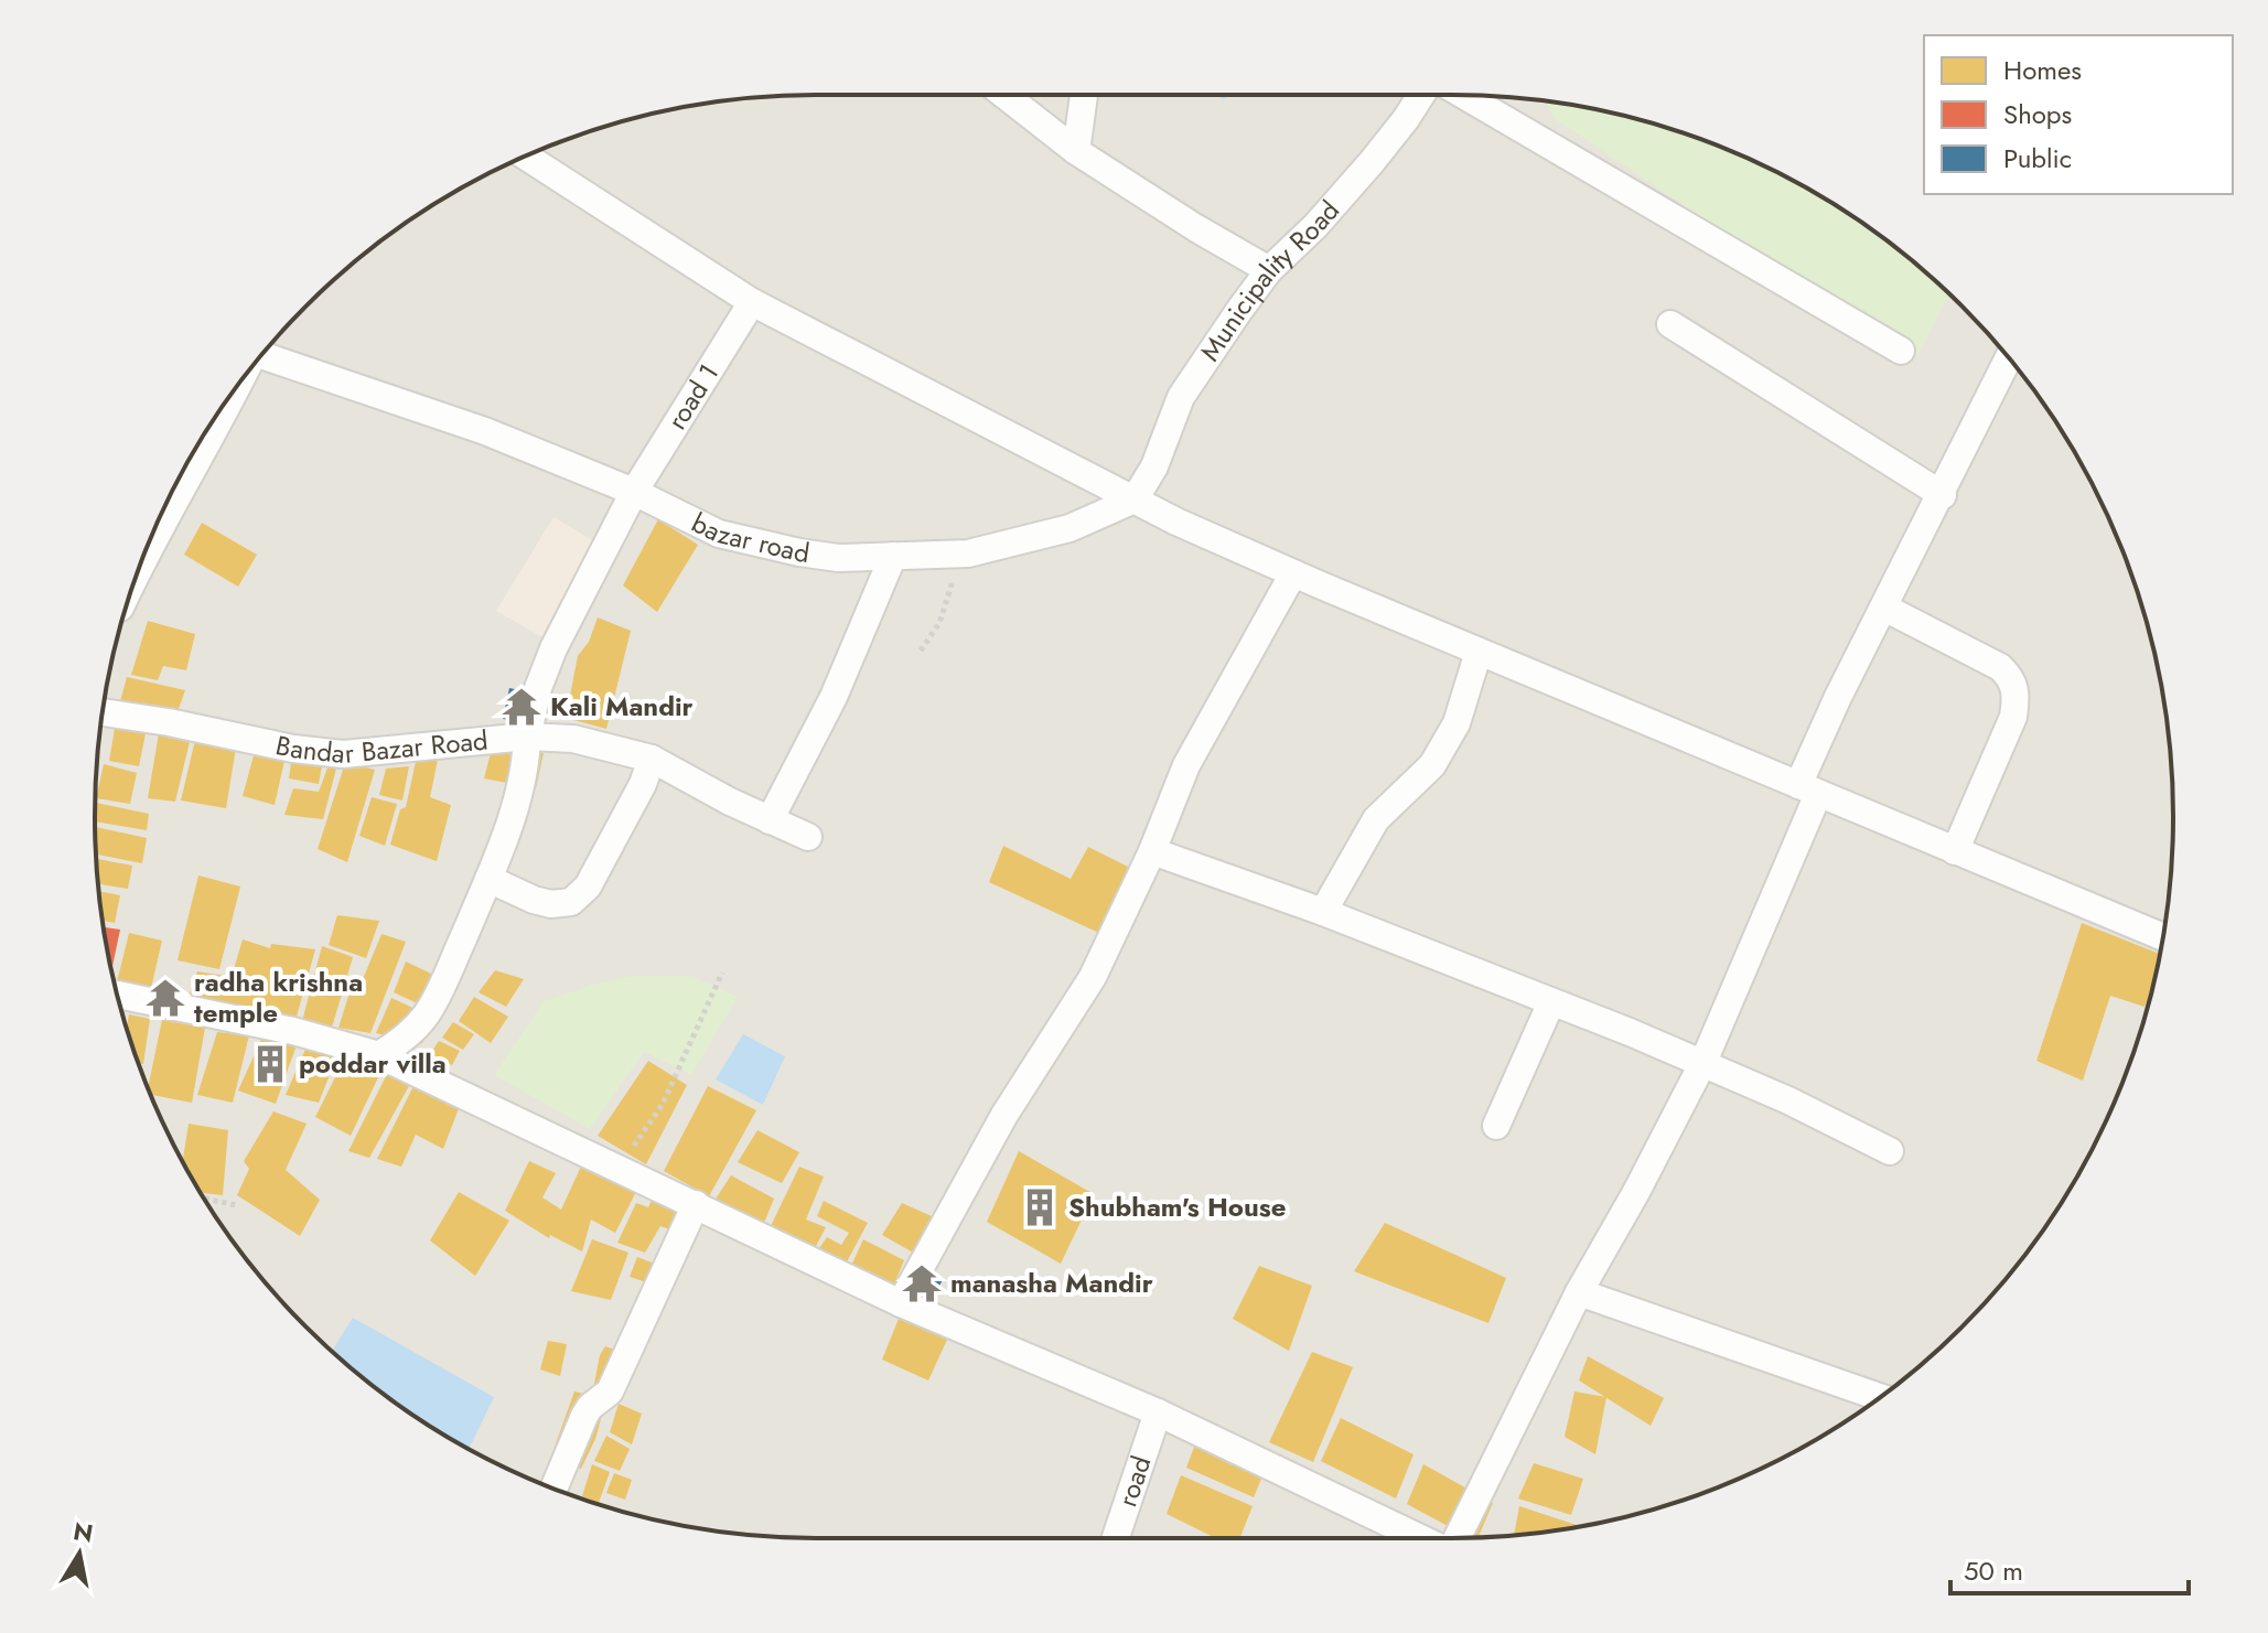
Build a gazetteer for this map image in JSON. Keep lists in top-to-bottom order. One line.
{"streets":{"street":["Municipality Road","road 1","bazar road","Bandar Bazar Road","road"]},"crossings":[["Municipality Road","bazar road"],["road 1","bazar road"]],"places":{"temple":["Kali Mandir","radha krishna temple","manasha Mandir"],"building":["poddar villa","Shubham's House"]},"legend":["Homes","Shops","Public"],"scale_bar":"50 m","north":"top"}
